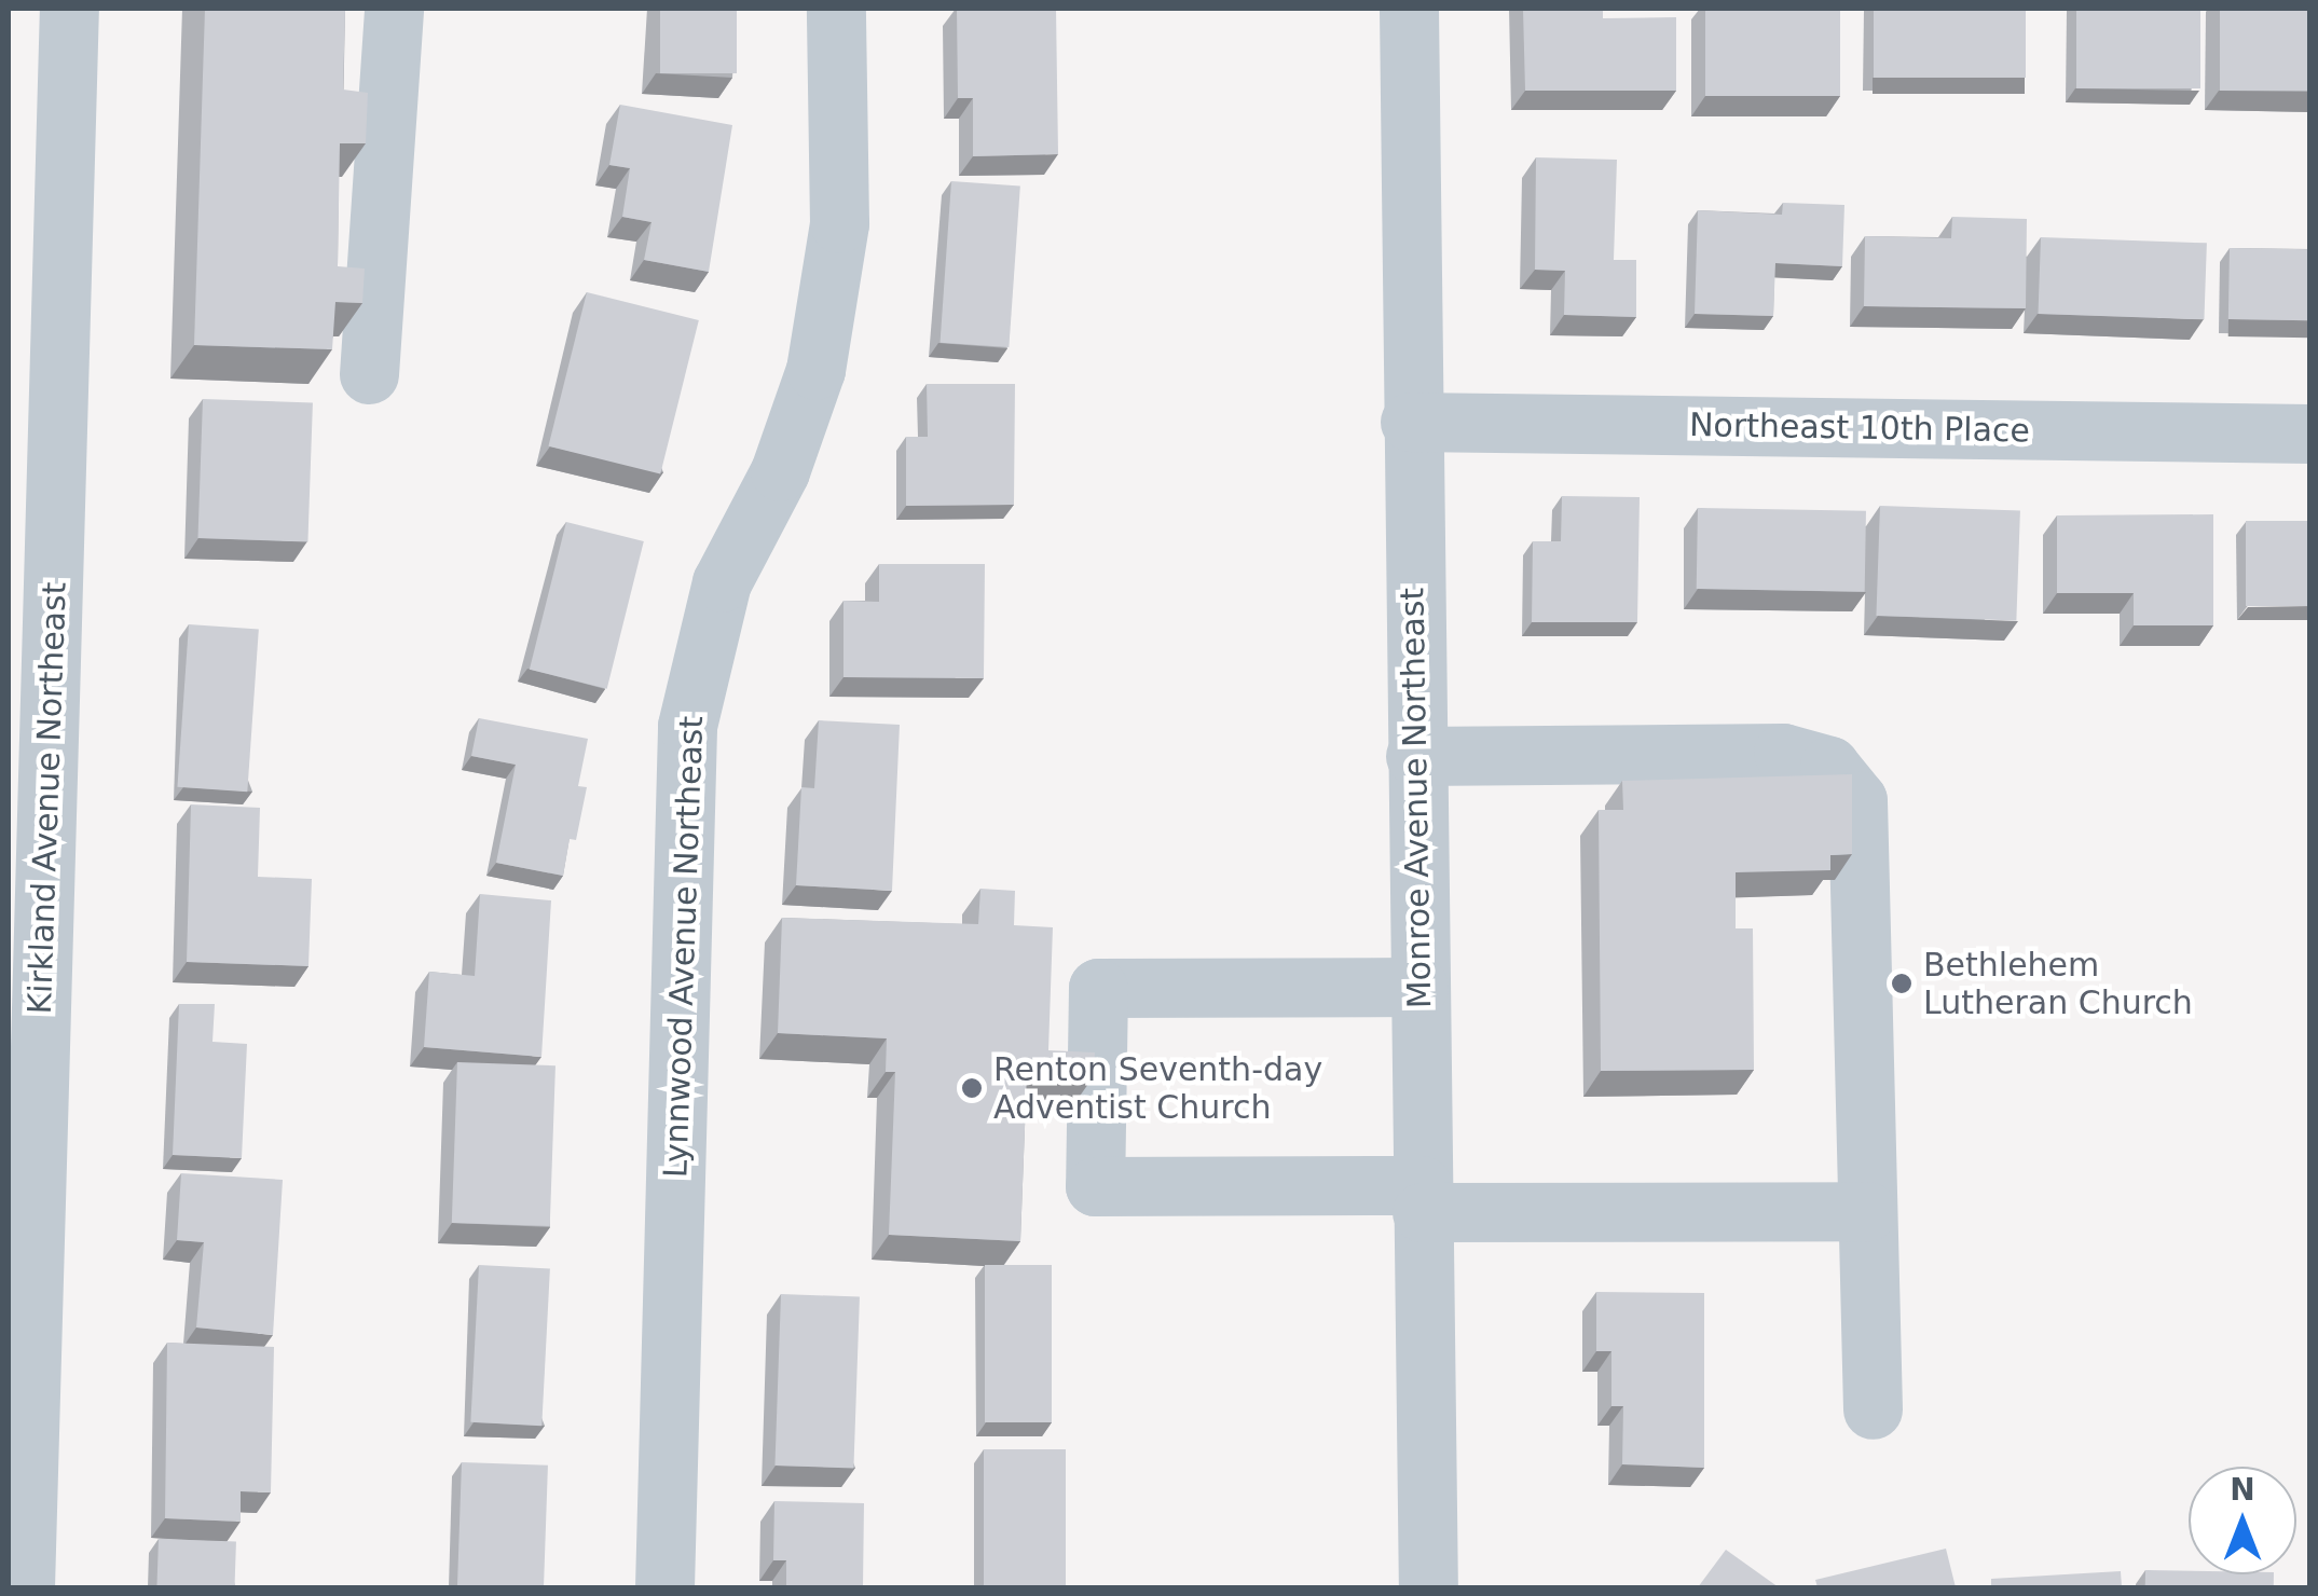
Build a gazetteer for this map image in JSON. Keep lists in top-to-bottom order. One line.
{"streets":{"street":["Northeast 10th Place","Kirkland Avenue Northeast","Monroe Avenue Northeast","Lynnwood Avenue Northeast"]},"crossings":[["Northeast 10th Place","Monroe Avenue Northeast"]],"places":["Bethlehem Lutheran Church","Renton Seventh-day Adventist Church"],"north":"top"}
